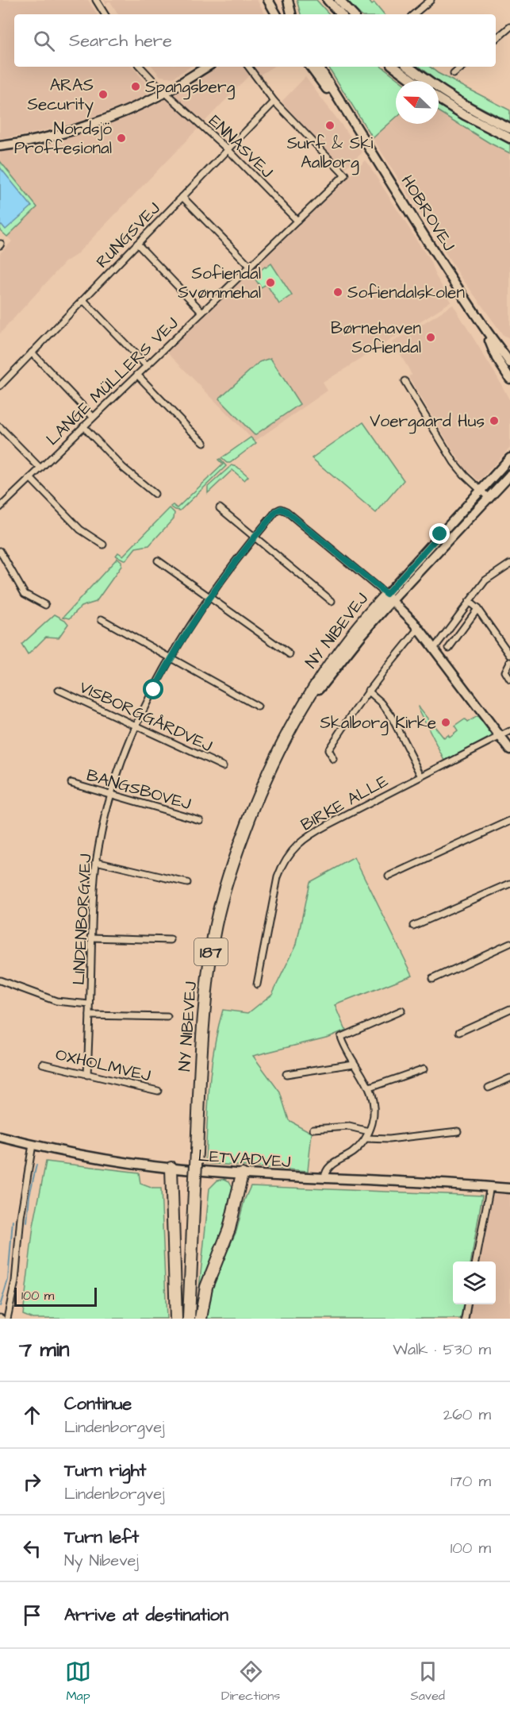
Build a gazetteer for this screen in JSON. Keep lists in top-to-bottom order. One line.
{"streets":{"highway":["NY NIBEVEJ","187"],"main road":["HOBROVEJ","LETVADVEJ"],"street":["ENNASVEJ","RUNGSVEJ","LANGE MÜLLERS VEJ","VISBORGGÅRDVEJ","BANGSBOVEJ","BIRKE ALLE","LINDENBORGVEJ","OXHOLMVEJ"]},"crossings":[["ENNASVEJ","RUNGSVEJ"],["ENNASVEJ","LANGE MÜLLERS VEJ"],["RUNGSVEJ","LANGE MÜLLERS VEJ"],["NY NIBEVEJ","LINDENBORGVEJ"],["VISBORGGÅRDVEJ","LINDENBORGVEJ"],["BANGSBOVEJ","LINDENBORGVEJ"],["LINDENBORGVEJ","OXHOLMVEJ"]],"places":["Spangsberg","ARAS Security","Surf & Ski Aalborg","Nordsjö Proffesional","Sofiendal Svømmehal","Sofiendalskolen","Børnehaven Sofiendal","Voergaard Hus","Skalborg Kirke"],"scale_bar":"100 m","north":"top left","page":{"search":"Search here","scale":"100 m","heading":["7 min","Walk · 530 m"],"list":[["Continue","Lindenborgvej","260 m"],["Turn right","Lindenborgvej","170 m"],["Turn left","Ny Nibevej","100 m"],"Arrive at destination"],"nav":["Map","Directions","Saved"]}}
